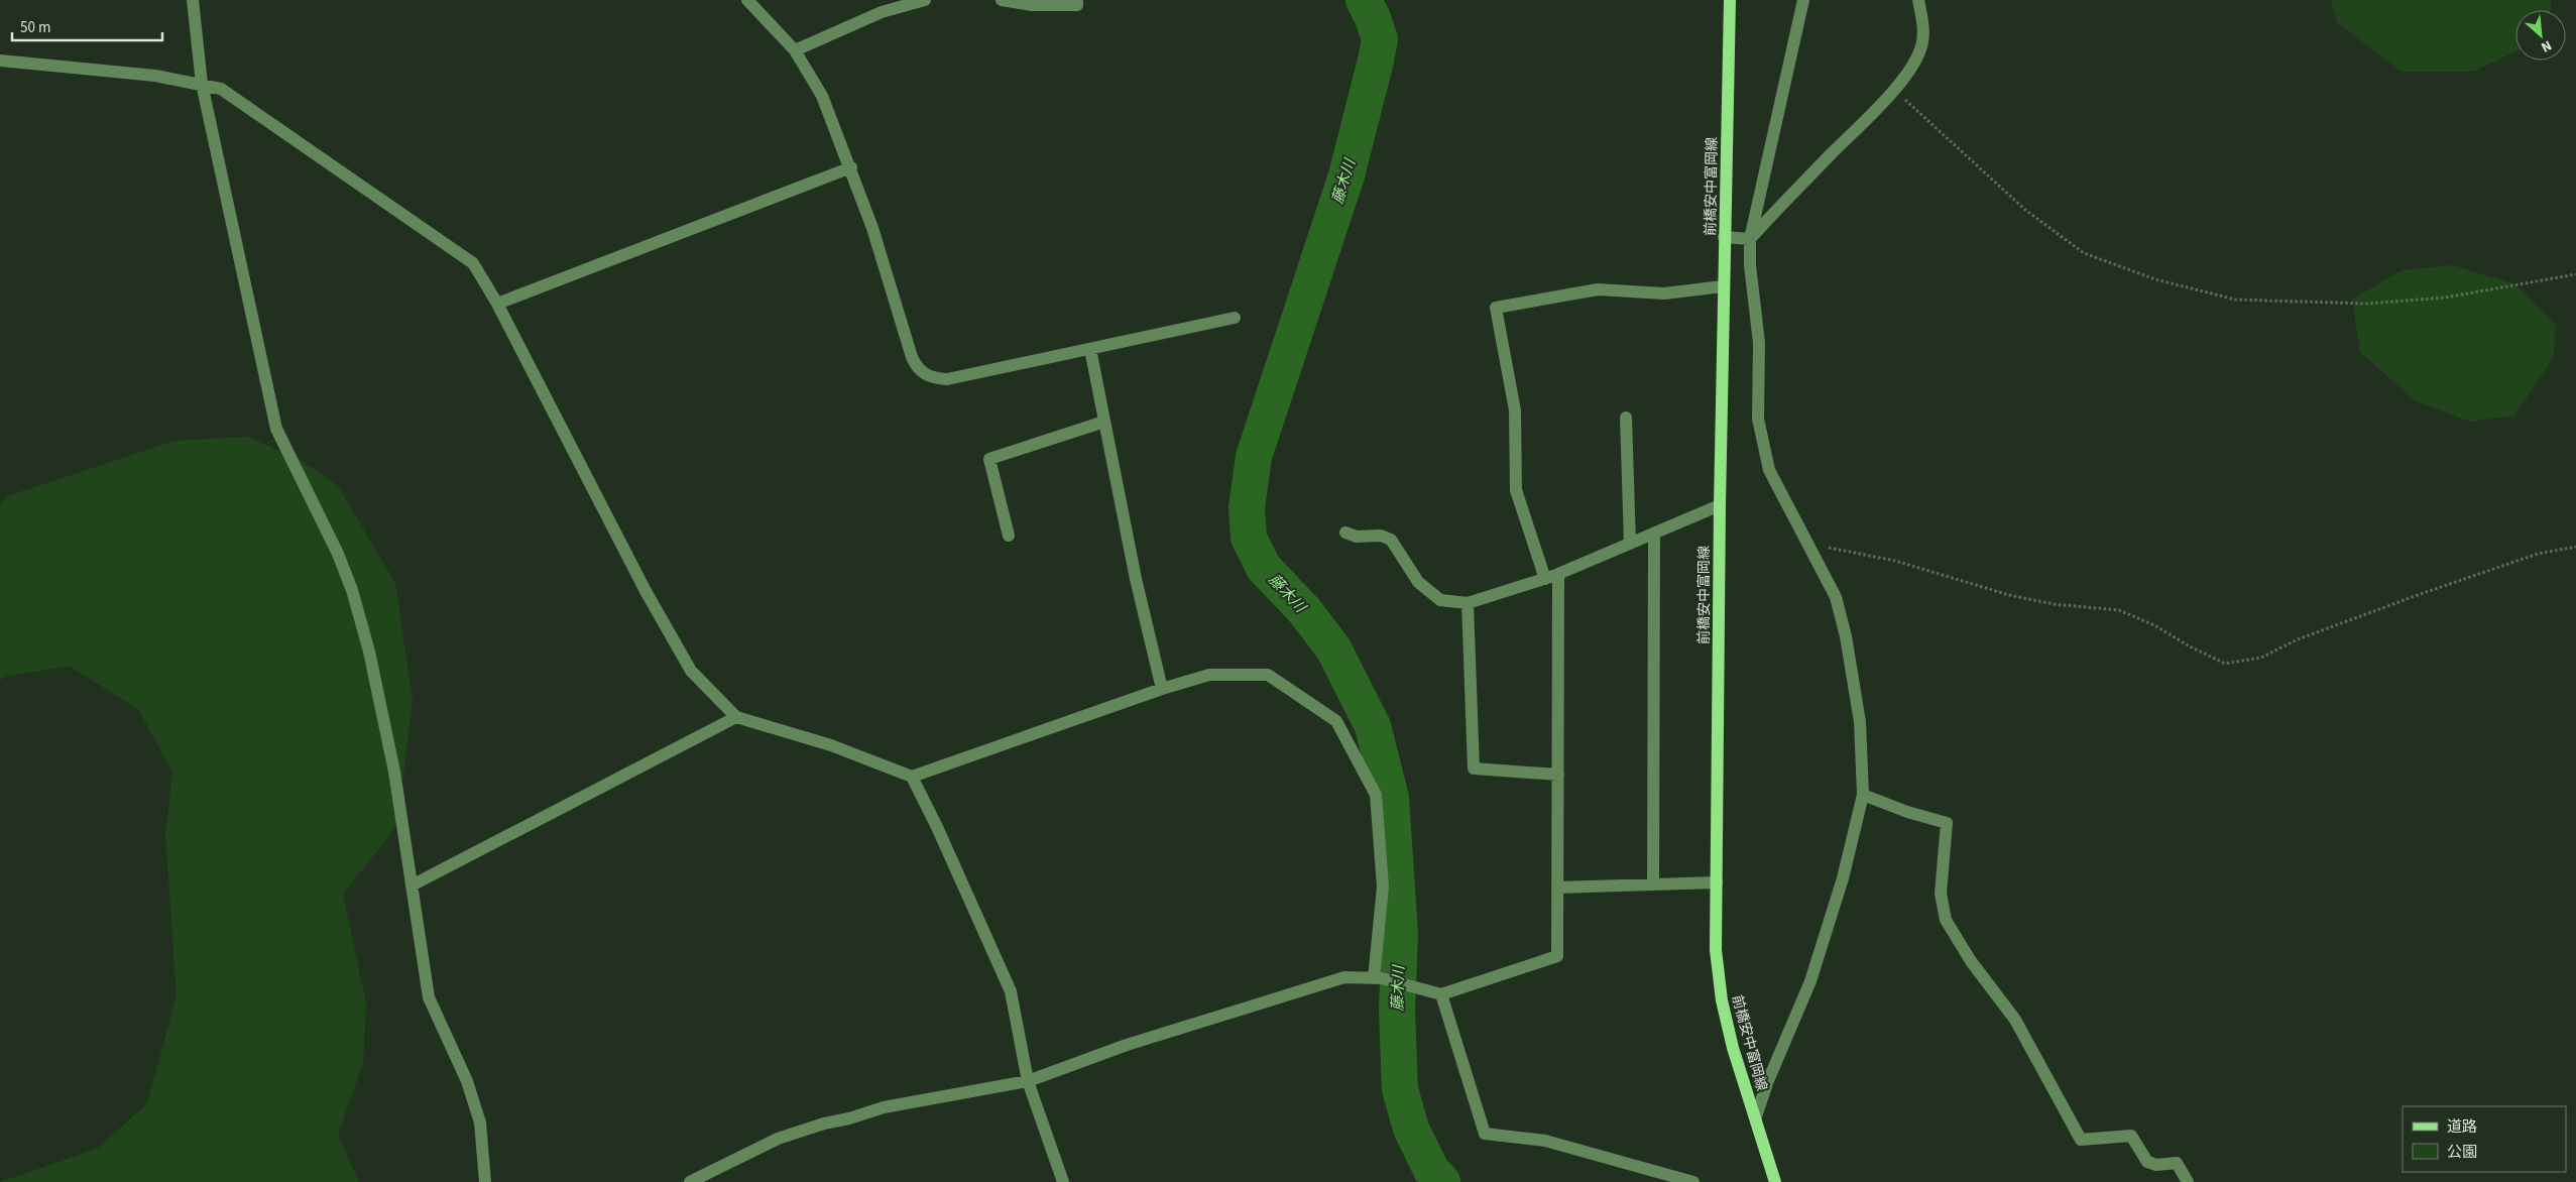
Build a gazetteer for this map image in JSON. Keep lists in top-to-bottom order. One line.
{"streets":{"main road":["前橋安中富岡線"]},"water":["藤木川"],"legend":["道路","公園"],"scale_bar":"50 m","north":"bottom right"}
